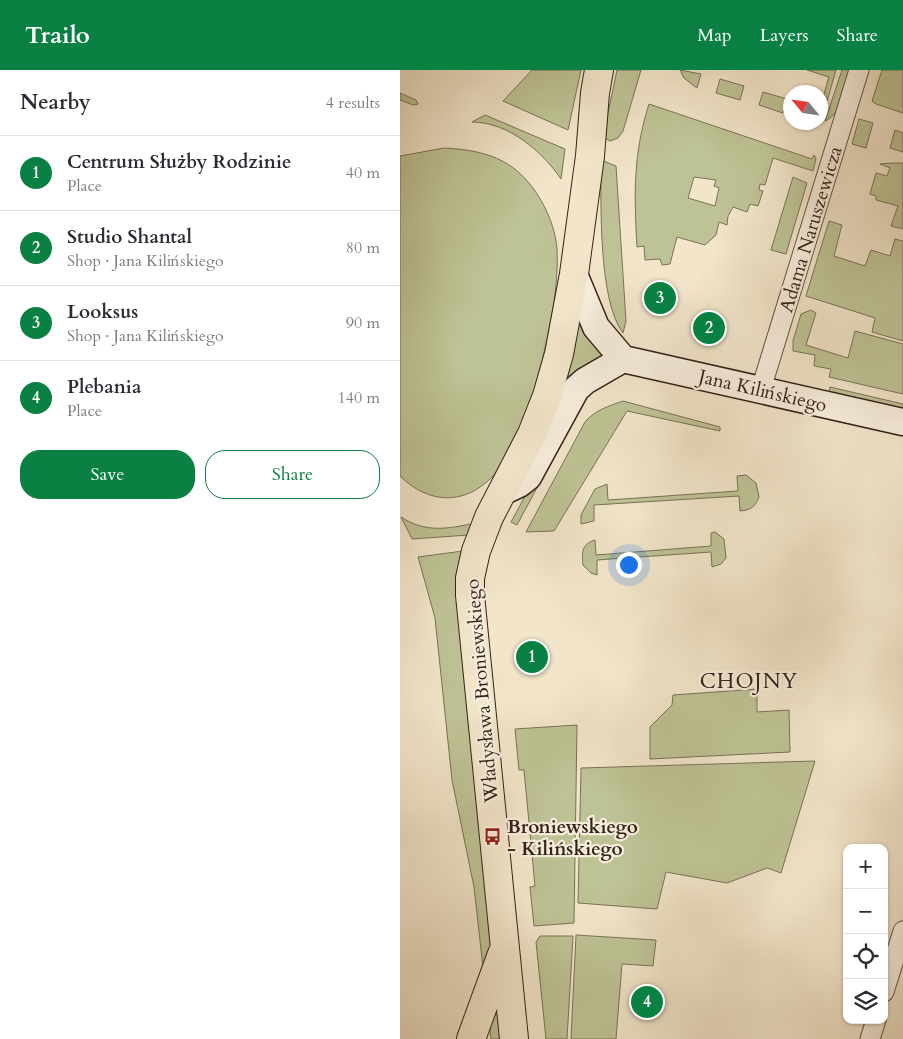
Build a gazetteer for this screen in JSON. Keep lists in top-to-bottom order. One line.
{"streets":{"main road":["Władysława Broniewskiego"],"street":["Adama Naruszewicza","Jana Kilińskiego"]},"crossings":[["Adama Naruszewicza","Jana Kilińskiego"]],"districts":["CHOJNY"],"places":{"bus stop":["Broniewskiego - Kilińskiego"]},"north":"top left","page":{"header":"Trailo","nav":["Map","Layers","Share"],"heading":["Nearby","4 results"],"list":[{"mark":"1","name":"Centrum Służby Rodzinie","note":"Place","value":"40 m"},{"mark":"2","name":"Studio Shantal","note":"Shop · Jana Kilińskiego","value":"80 m"},{"mark":"3","name":"Looksus","note":"Shop · Jana Kilińskiego","value":"90 m"},{"mark":"4","name":"Plebania","note":"Place","value":"140 m"}],"pins":["3","2","1","4"],"buttons":["Save","Share"],"map_buttons":["+","−"]}}
